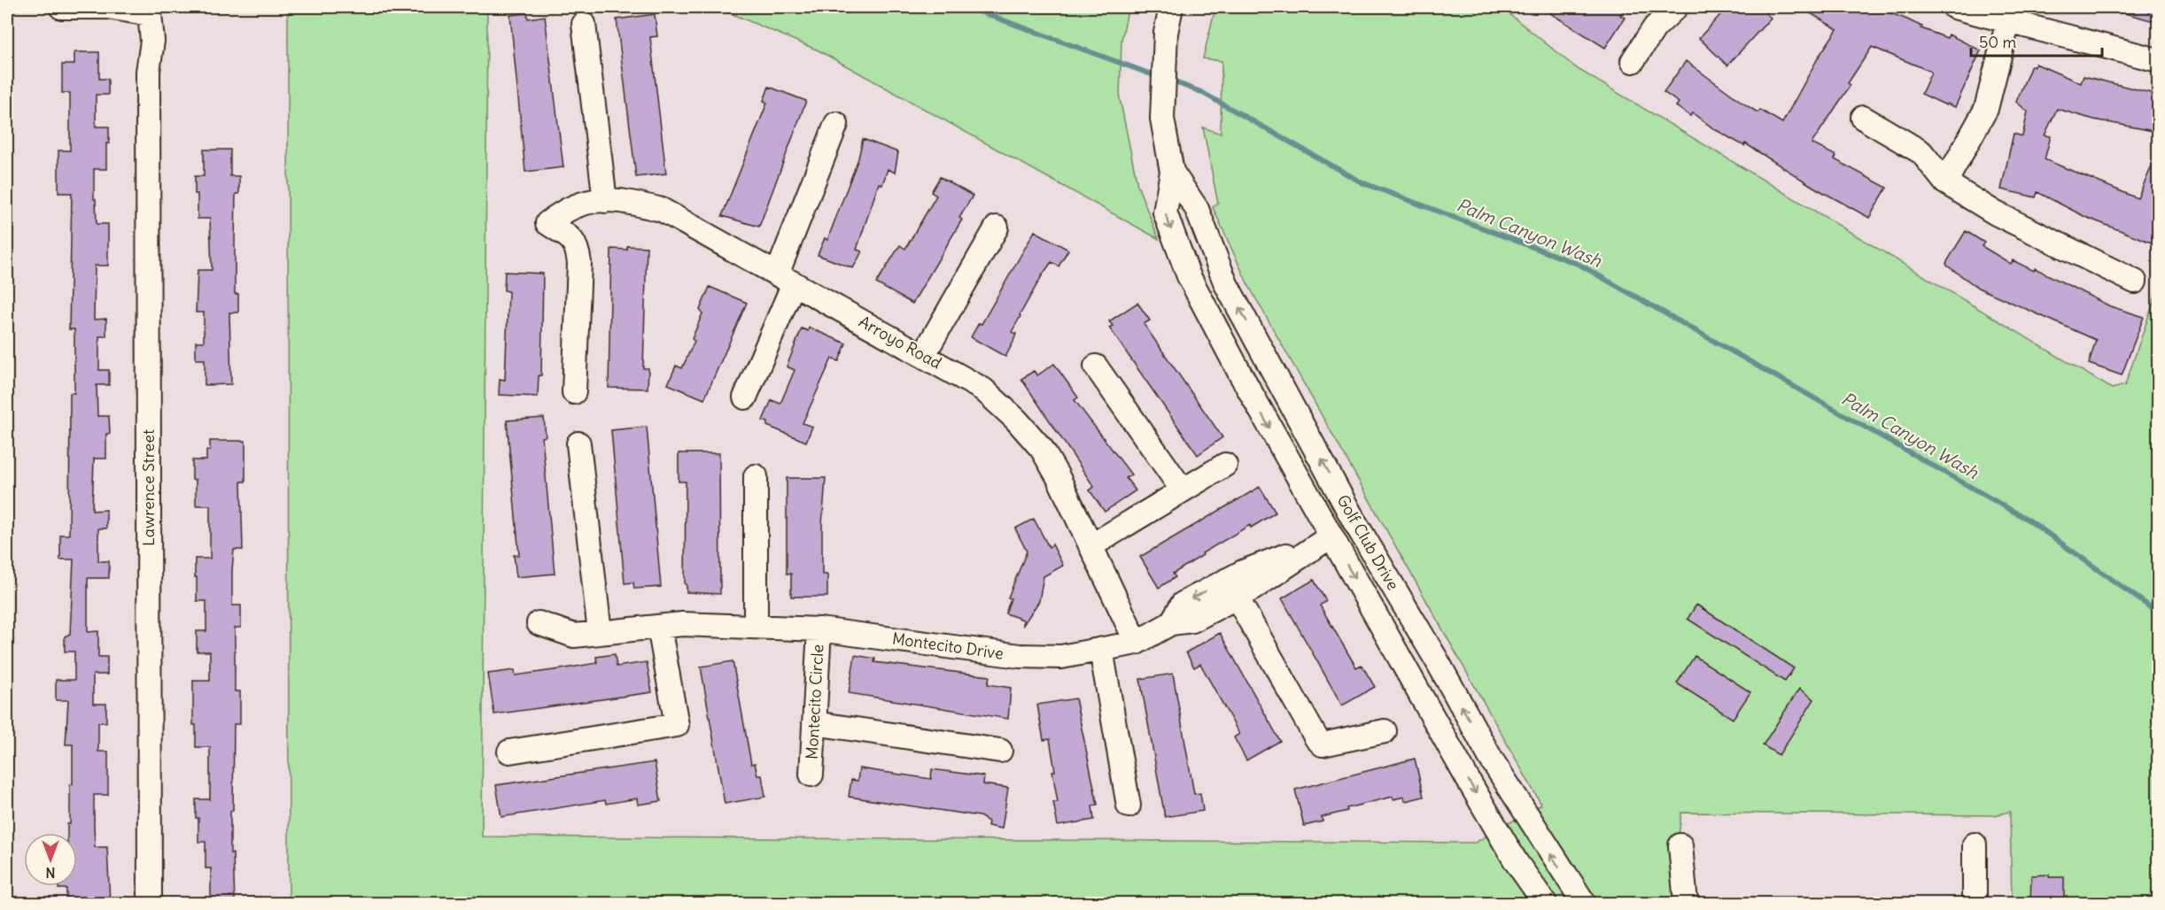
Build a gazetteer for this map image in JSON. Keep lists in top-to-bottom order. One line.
{"streets":{"street":["Arroyo Road","Lawrence Street","Golf Club Drive","Montecito Drive","Montecito Circle"]},"crossings":[["Arroyo Road","Montecito Drive"],["Golf Club Drive","Montecito Drive"],["Montecito Drive","Montecito Circle"]],"water":["Palm Canyon Wash"],"scale_bar":"50 m","north":"bottom"}
